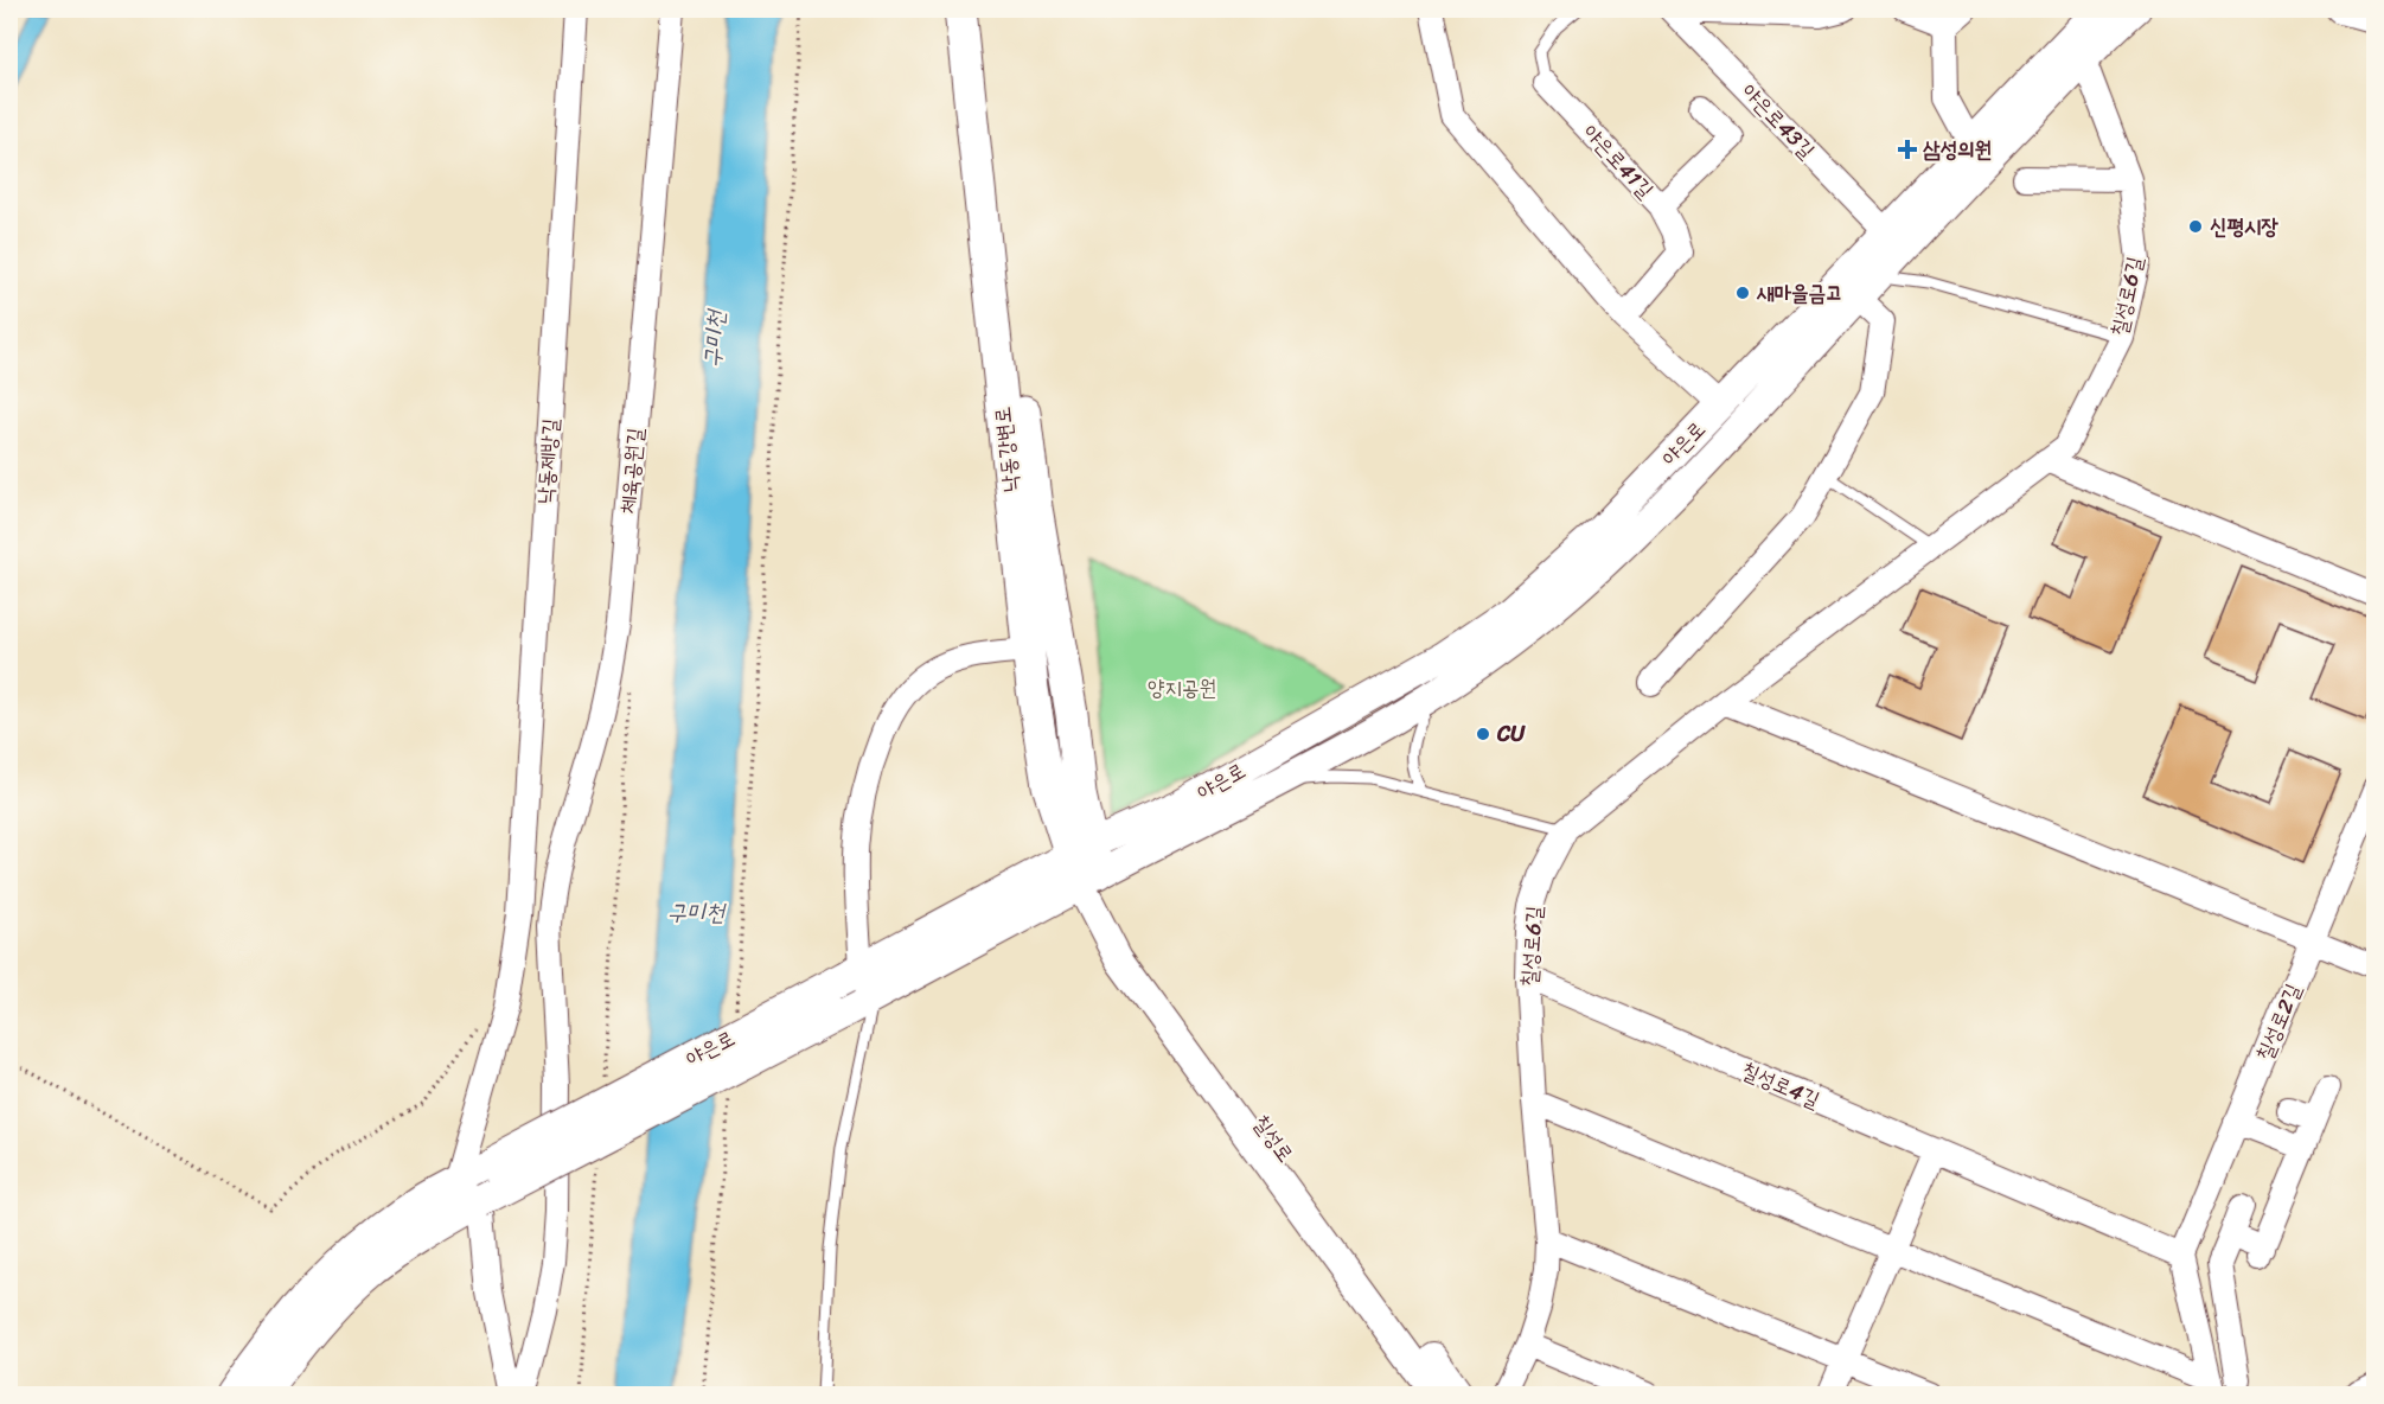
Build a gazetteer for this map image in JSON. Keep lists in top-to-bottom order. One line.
{"streets":{"main road":["야은로","낙동강변로"],"street":["야은로43길","야은로41길","칠성로6길","낙동제방길","체육공원길","칠성로2길","칠성로4길","칠성로"]},"crossings":[["야은로43길","야은로"],["칠성로6길","야은로"],["칠성로6길","칠성로4길"],["야은로","낙동강변로"],["야은로","낙동제방길"],["야은로","칠성로"],["낙동강변로","칠성로"]],"water":["구미천"],"parks":["양지공원"],"places":{"health":["삼성의원"],"other":["신평시장","새마을금고","CU"]}}
